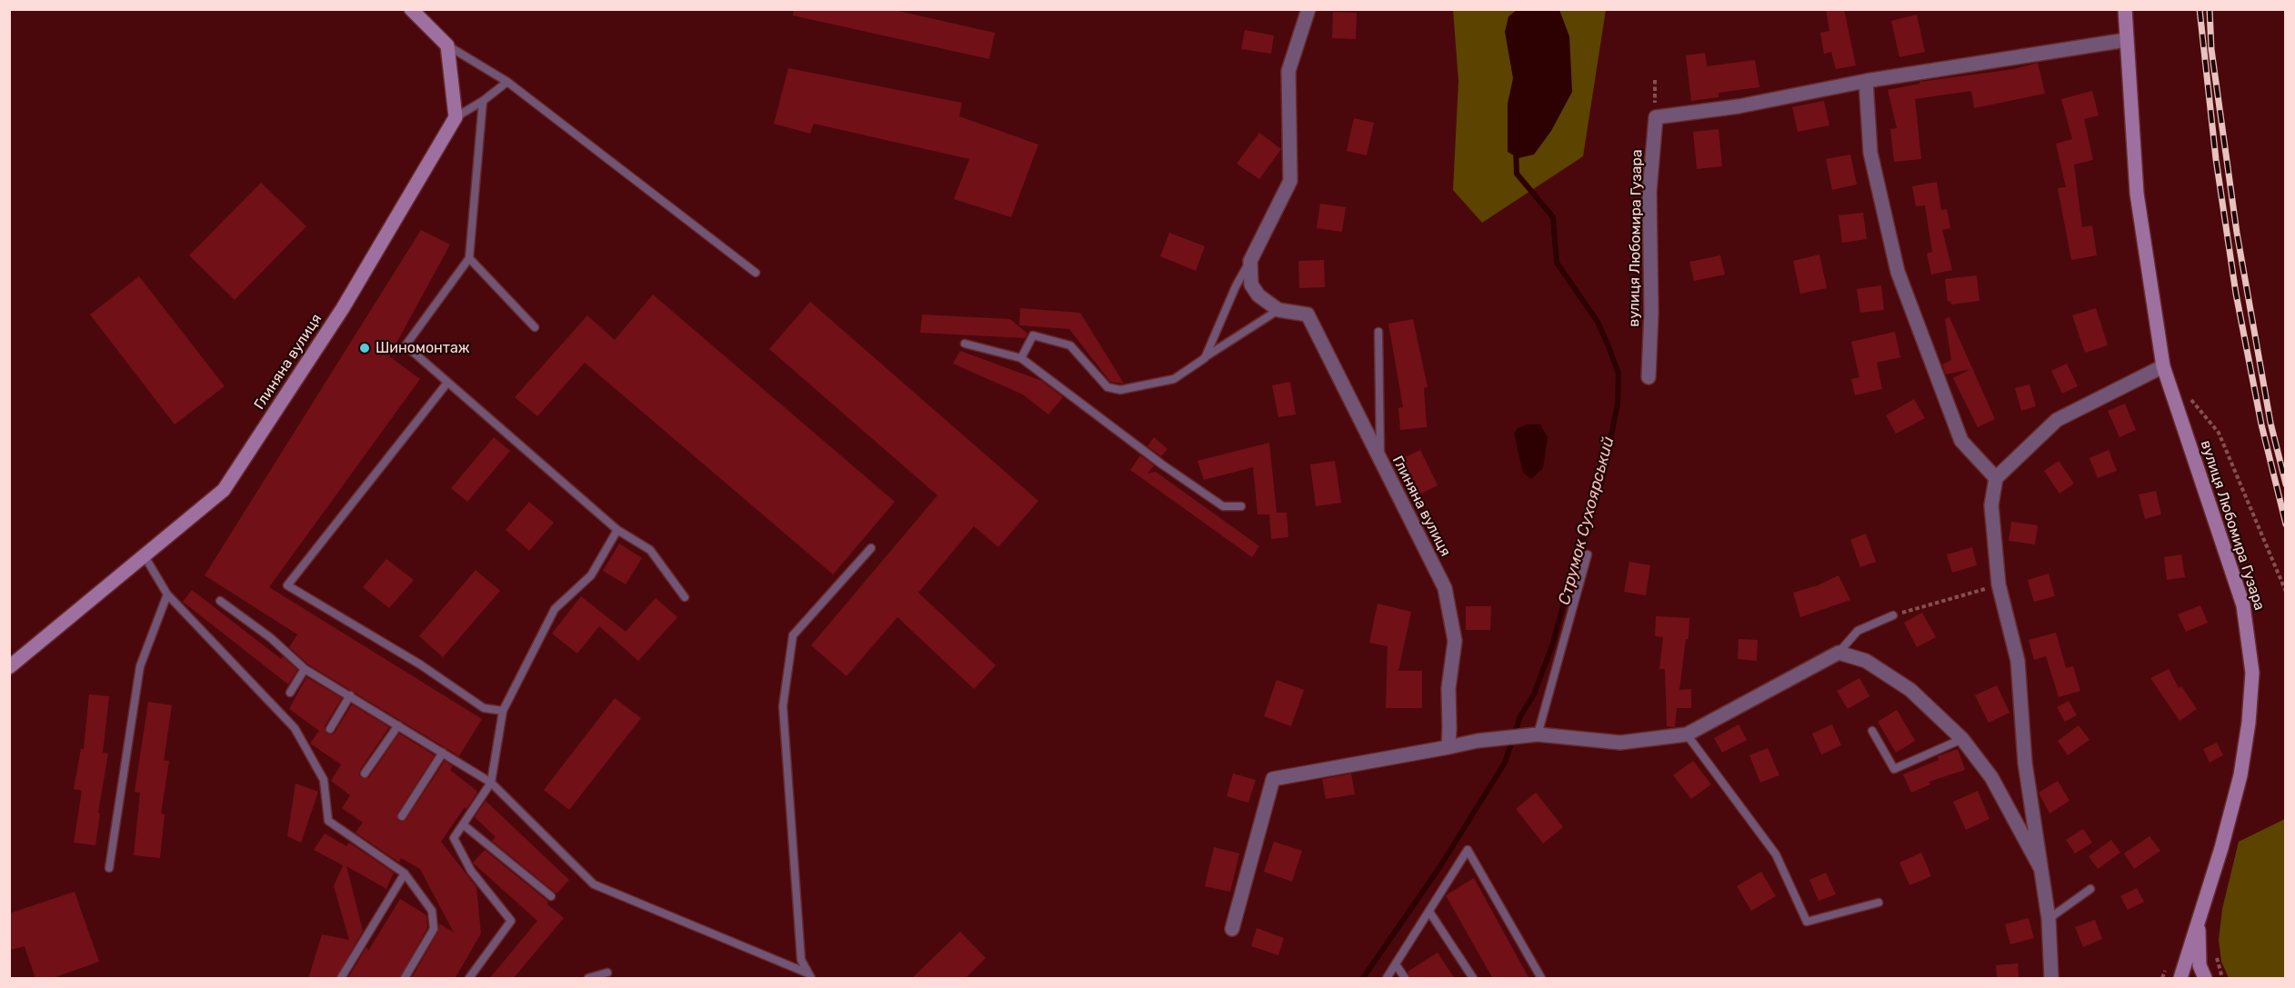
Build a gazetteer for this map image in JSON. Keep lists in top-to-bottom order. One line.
{"streets":{"main road":["вулиця Любомира Гузара","Глиняна вулиця"]},"water":["Струмок Сухоярський"],"places":["Шиномонтаж"]}
